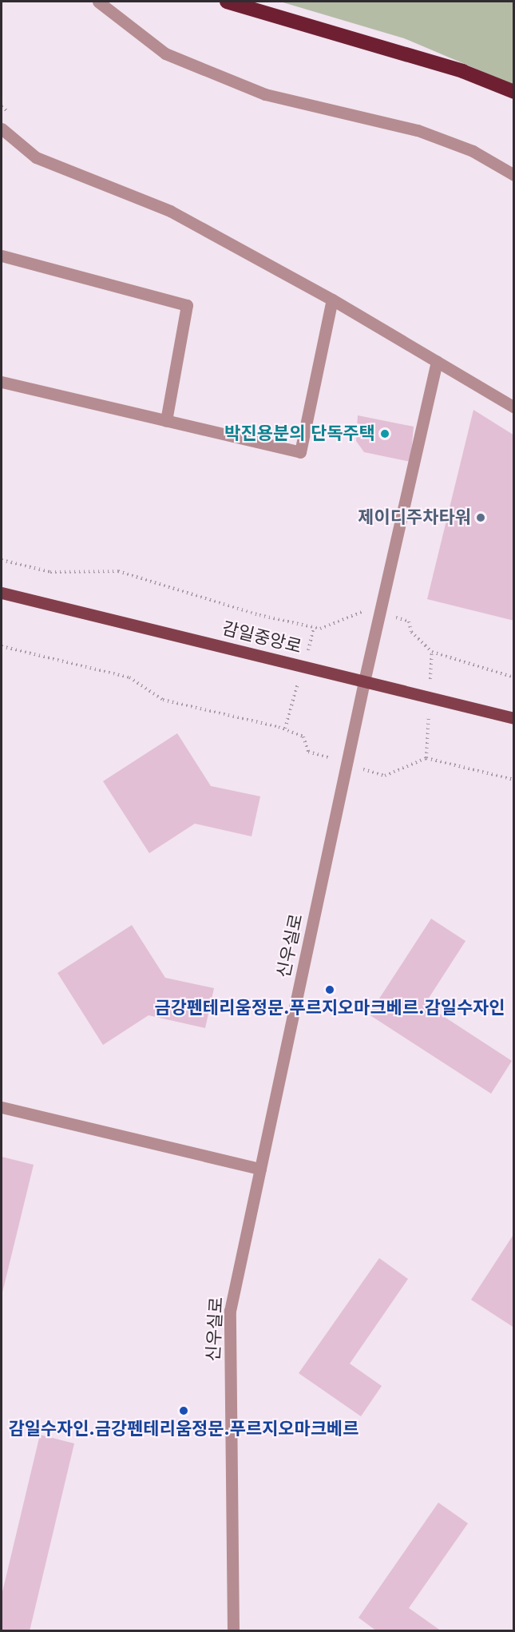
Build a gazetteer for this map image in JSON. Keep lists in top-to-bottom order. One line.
{"streets":{"main road":["감일중앙로"],"street":["신우실로"]},"crossings":[["감일중앙로","신우실로"]],"places":["박진용분의 단독주택","제이디주차타워","금강펜테리움정문.푸르지오마크베르.감일수자인","감일수자인.금강펜테리움정문.푸르지오마크베르"]}
